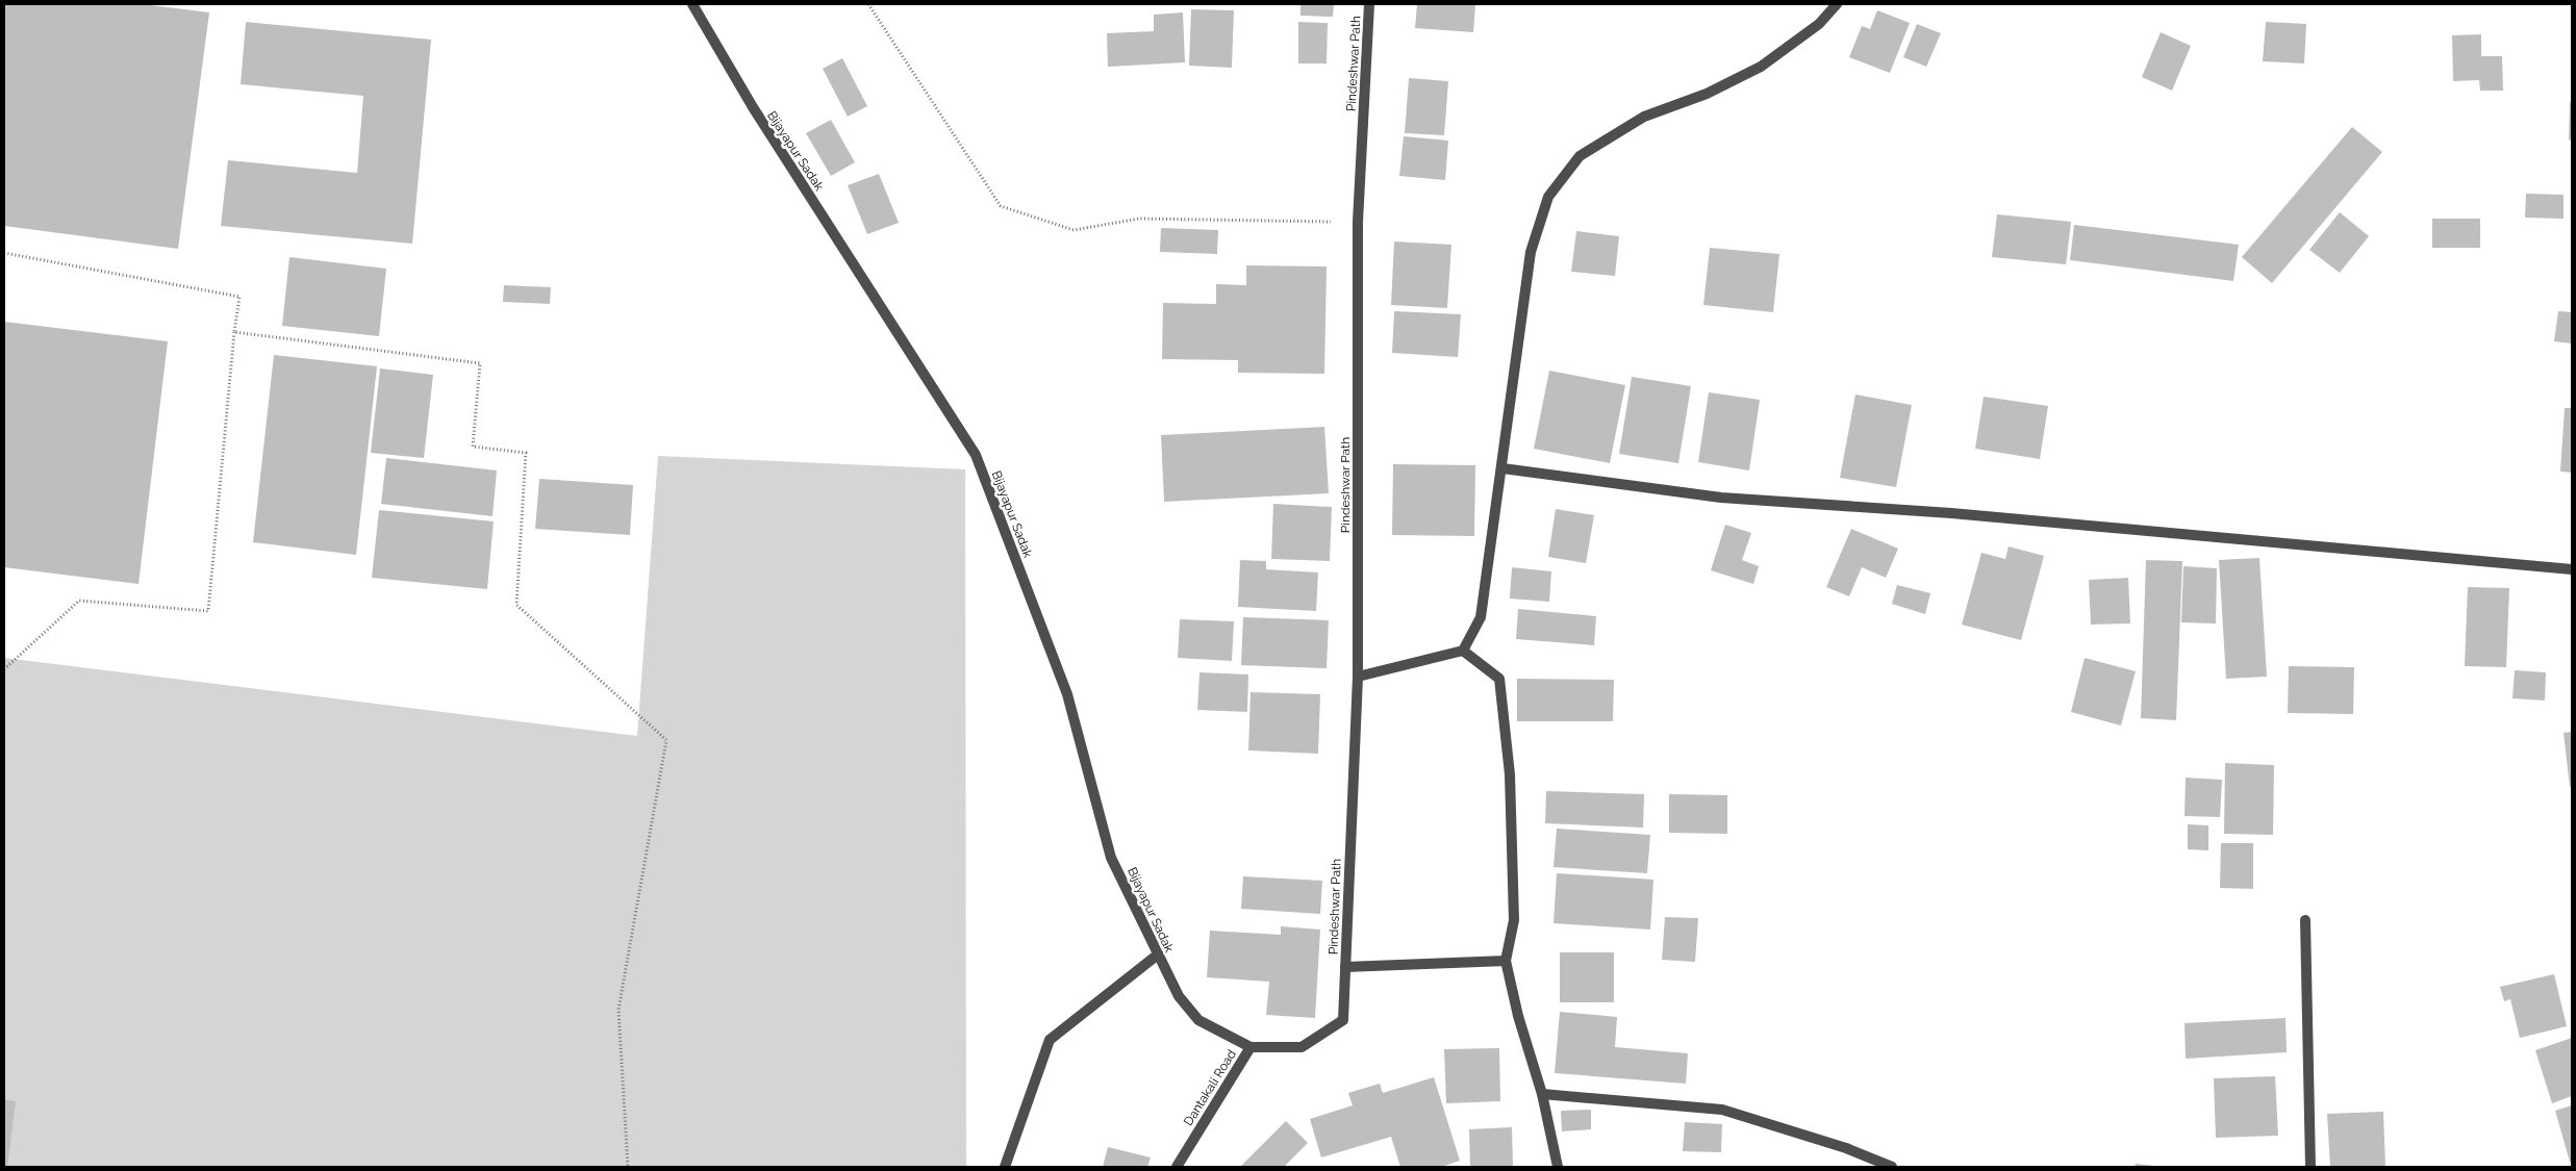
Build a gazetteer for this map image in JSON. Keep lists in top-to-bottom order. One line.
{"streets":{"street":["Pindeshwar Path","Bijayapur Sadak","Dantakali Road"]},"crossings":[["Pindeshwar Path","Dantakali Road"],["Bijayapur Sadak","Dantakali Road"]]}
